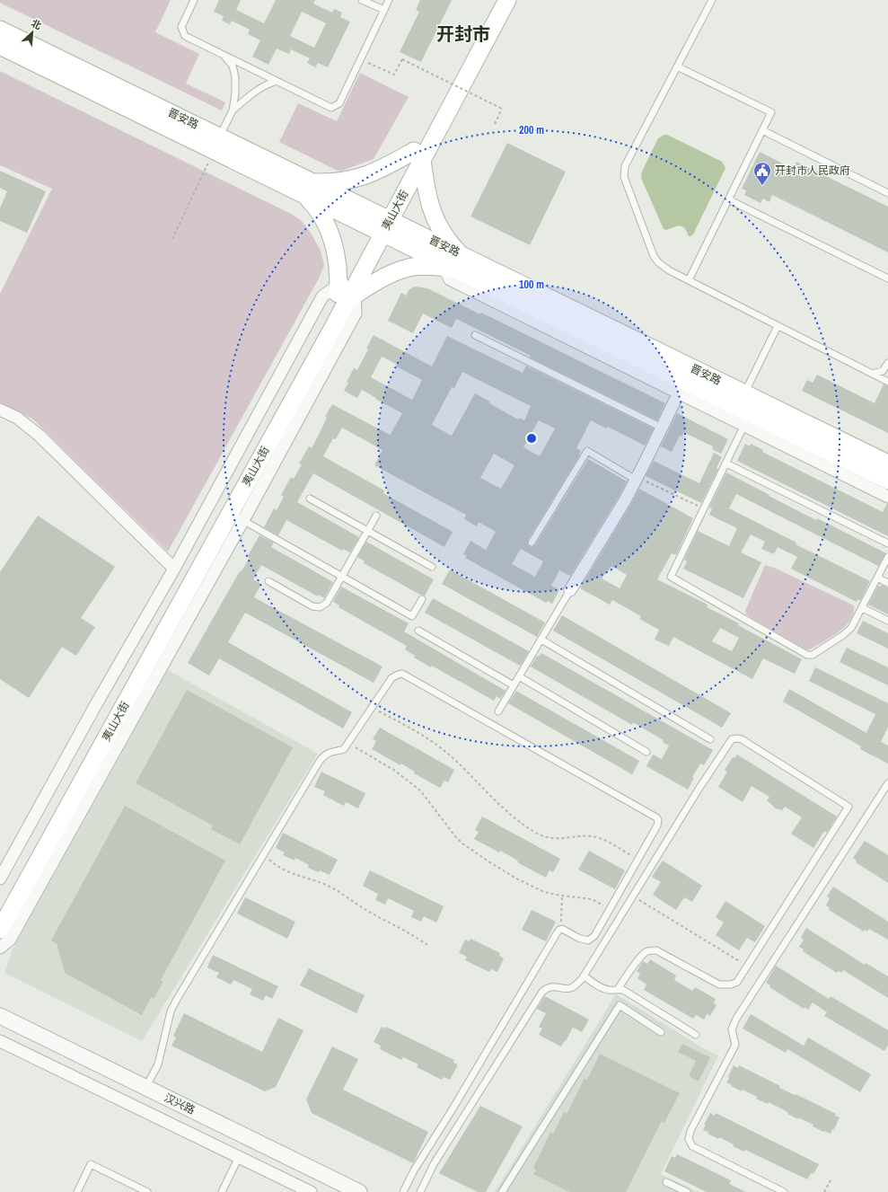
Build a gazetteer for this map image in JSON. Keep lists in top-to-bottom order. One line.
{"streets":{"main road":["晋安路","夷山大街"],"street":["汉兴路"]},"crossings":[["晋安路","夷山大街"]],"districts":["开封市"],"places":{"public building":["开封市人民政府"]},"north":"top right","rings":["200 m","100 m"]}
